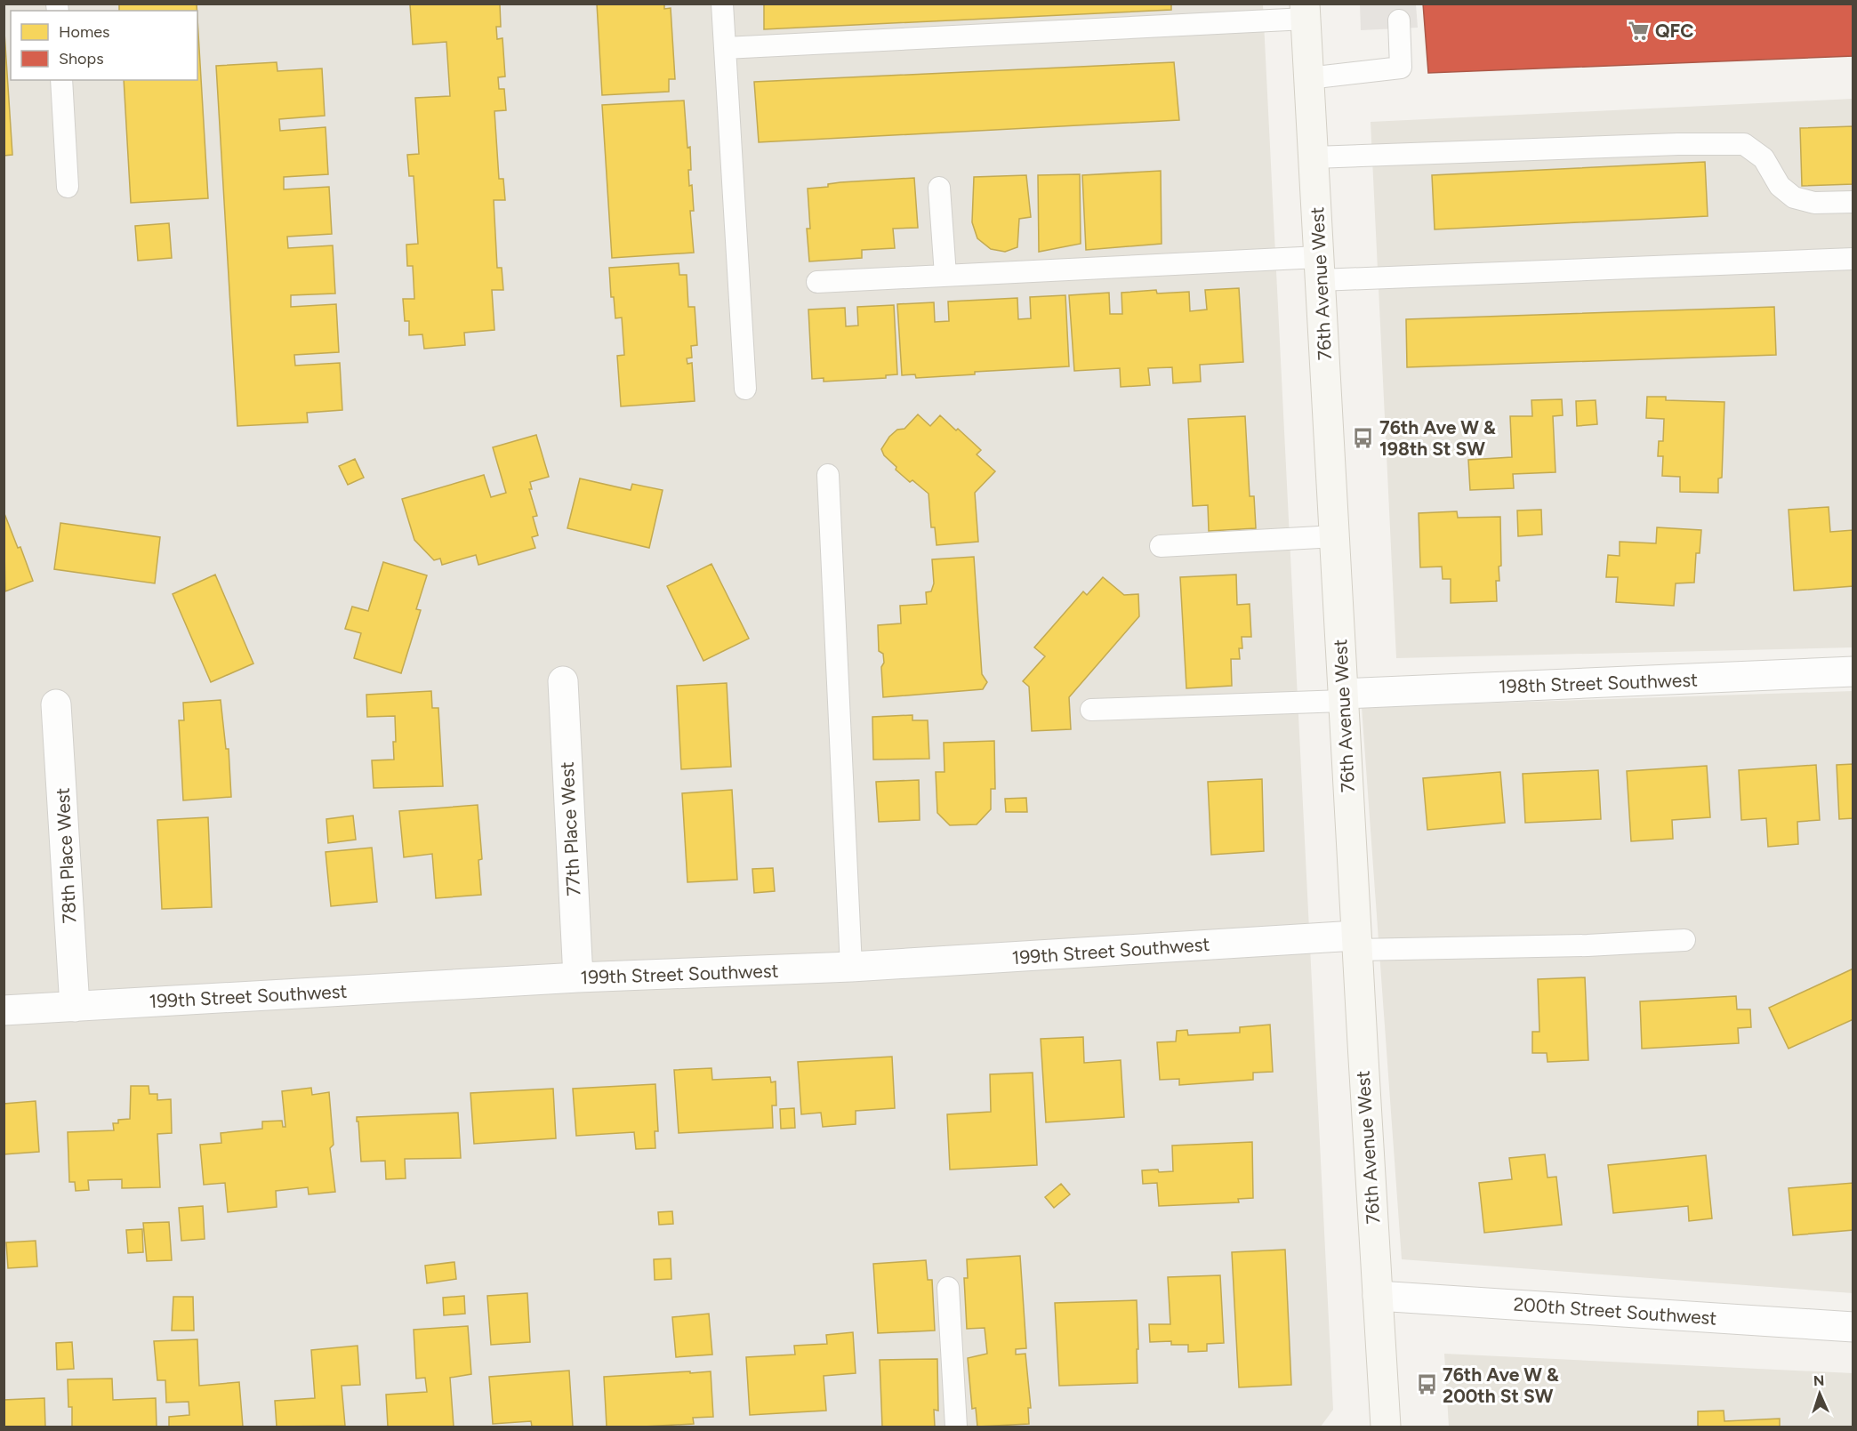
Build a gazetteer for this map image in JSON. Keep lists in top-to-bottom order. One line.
{"streets":{"street":["76th Avenue West","198th Street Southwest","77th Place West","78th Place West","199th Street Southwest","200th Street Southwest"]},"crossings":[["76th Avenue West","198th Street Southwest"],["76th Avenue West","199th Street Southwest"],["76th Avenue West","200th Street Southwest"],["77th Place West","199th Street Southwest"],["78th Place West","199th Street Southwest"]],"places":{"supermarket":["QFC"],"bus stop":["76th Ave W & 198th St SW","76th Ave W & 200th St SW"]},"legend":["Homes","Shops"],"north":"top"}
